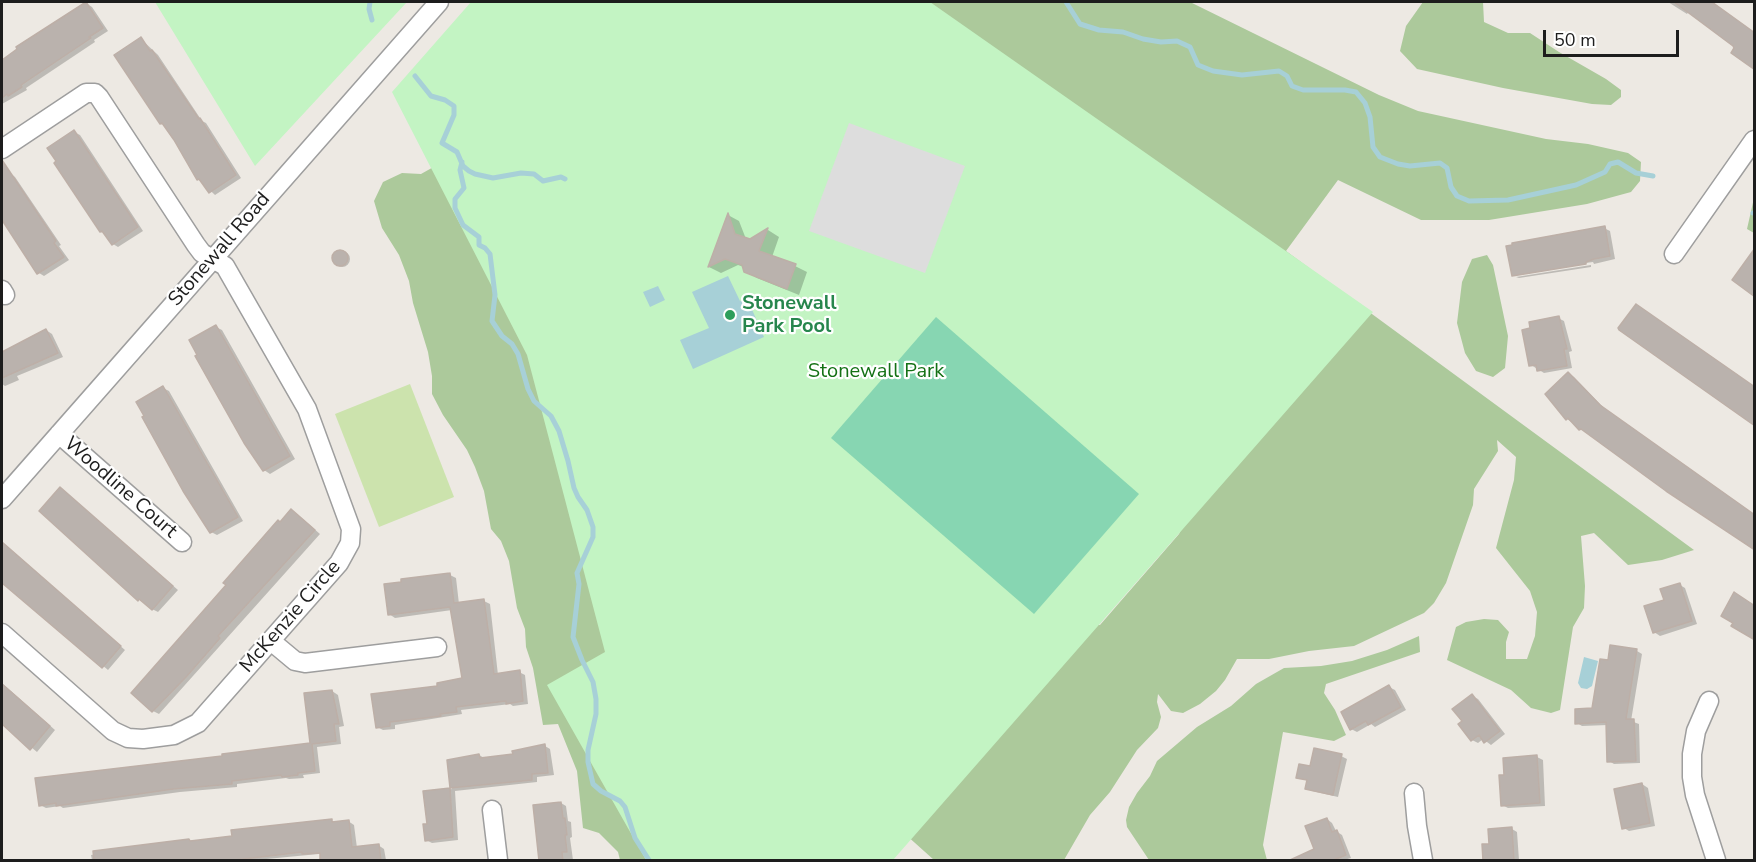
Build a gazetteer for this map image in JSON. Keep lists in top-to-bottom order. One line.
{"streets":{"street":["Stonewall Road","Woodline Court","McKenzie Circle"]},"crossings":[["Stonewall Road","Woodline Court"],["Stonewall Road","McKenzie Circle"]],"parks":["Stonewall Park"],"places":["Stonewall Park Pool"],"scale_bar":"50 m"}
